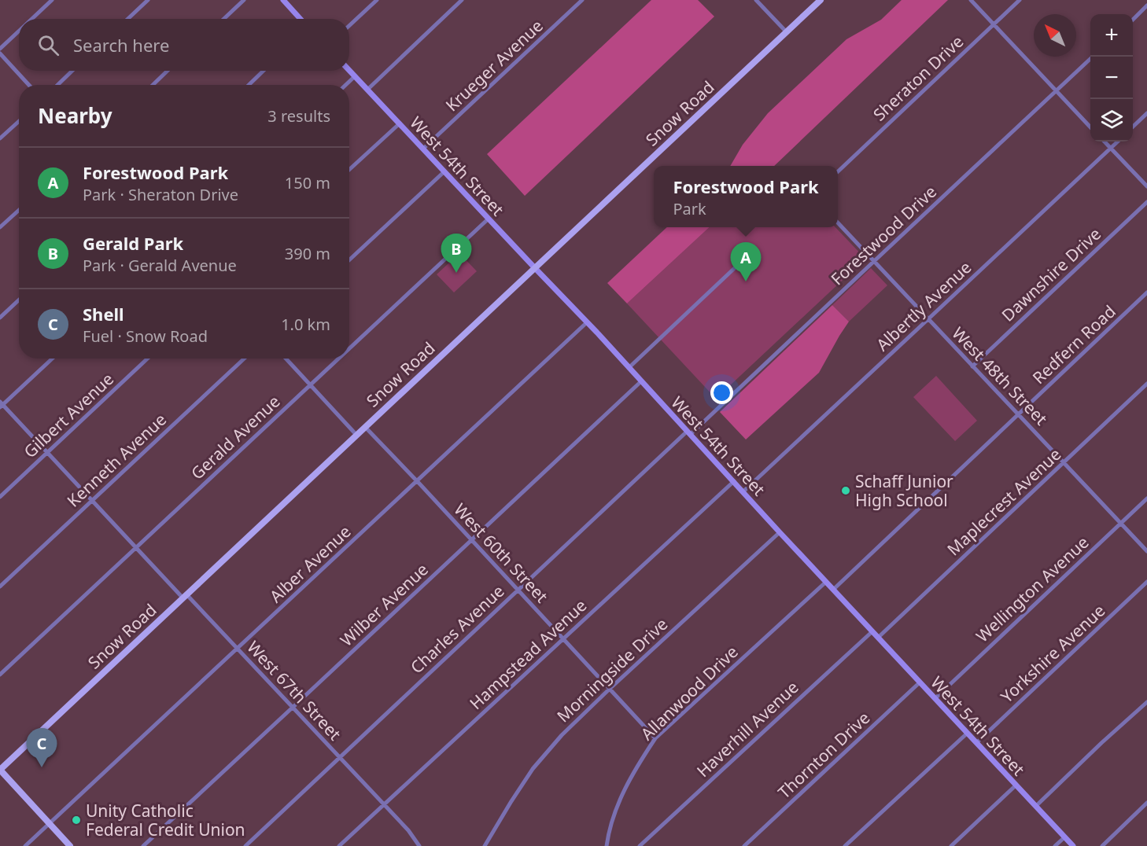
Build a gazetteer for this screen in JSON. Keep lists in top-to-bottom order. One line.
{"streets":{"main road":["Snow Road"],"street":["Krueger Avenue","Sheraton Drive","West 54th Street","Forestwood Drive","Dawnshire Drive","Albertly Avenue","Redfern Road","West 48th Street","Gilbert Avenue","Gerald Avenue","Kenneth Avenue","Maplecrest Avenue","West 60th Street","Alber Avenue","Wellington Avenue","Wilber Avenue","Charles Avenue","Yorkshire Avenue","Hampstead Avenue","Morningside Drive","West 67th Street","Allanwood Drive","Haverhill Avenue","Thornton Drive"]},"crossings":[["Krueger Avenue","West 54th Street"],["Snow Road","West 54th Street"],["Snow Road","West 60th Street"],["Snow Road","West 67th Street"],["West 54th Street","Forestwood Drive"],["West 54th Street","Albertly Avenue"],["West 54th Street","Redfern Road"],["West 54th Street","Gerald Avenue"],["West 54th Street","Maplecrest Avenue"],["West 54th Street","Alber Avenue"],["West 54th Street","Wellington Avenue"],["West 54th Street","Wilber Avenue"],["West 54th Street","Charles Avenue"],["West 54th Street","Yorkshire Avenue"],["West 54th Street","Hampstead Avenue"],["West 54th Street","Morningside Drive"],["West 54th Street","Allanwood Drive"],["West 54th Street","Haverhill Avenue"],["West 54th Street","Thornton Drive"],["Forestwood Drive","West 48th Street"],["Forestwood Drive","Charles Avenue"],["Dawnshire Drive","West 48th Street"],["Albertly Avenue","West 48th Street"],["Redfern Road","West 48th Street"],["West 48th Street","Maplecrest Avenue"],["West 48th Street","Wellington Avenue"],["Gilbert Avenue","West 67th Street"],["Gerald Avenue","West 67th Street"],["Kenneth Avenue","West 67th Street"],["West 60th Street","Alber Avenue"],["West 60th Street","Wilber Avenue"],["West 60th Street","Charles Avenue"],["West 60th Street","Hampstead Avenue"],["West 60th Street","Morningside Drive"],["West 60th Street","Allanwood Drive"],["Alber Avenue","West 67th Street"],["Wilber Avenue","West 67th Street"],["Charles Avenue","West 67th Street"],["Hampstead Avenue","West 67th Street"]],"places":["Schaff Junior High School","Unity Catholic Federal Credit Union"],"north":"top left","page":{"map_buttons":["+","−"],"search":"Search here","heading":["Nearby","3 results"],"list":[{"mark":"A","name":"Forestwood Park","note":"Park · Sheraton Drive","value":"150 m"},{"mark":"B","name":"Gerald Park","note":"Park · Gerald Avenue","value":"390 m"},{"mark":"C","name":"Shell","note":"Fuel · Snow Road","value":"1.0 km"}],"popup":["Forestwood Park","Park"],"pins":["B","A","C"]}}
